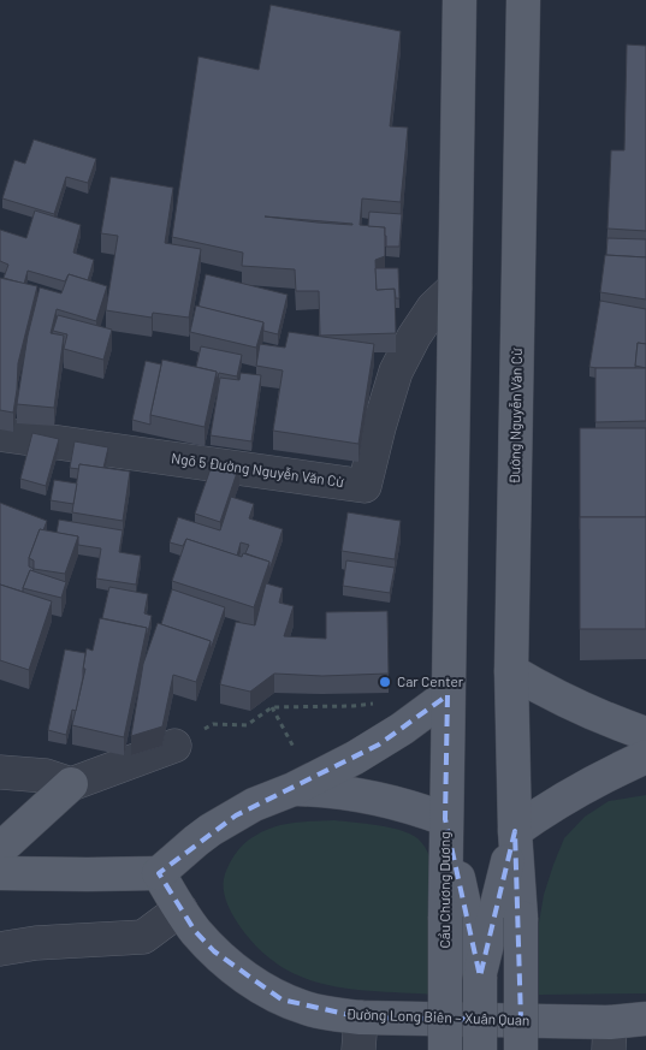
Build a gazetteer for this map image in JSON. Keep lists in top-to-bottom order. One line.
{"streets":{"main road":["Đường Nguyễn Văn Cừ","Cầu Chương Dương","Đường Long Biên – Xuân Quan"],"street":["Ngõ 5 Đường Nguyễn Văn Cừ"]},"crossings":[["Đường Nguyễn Văn Cừ","Cầu Chương Dương"]],"places":["Car Center"]}
